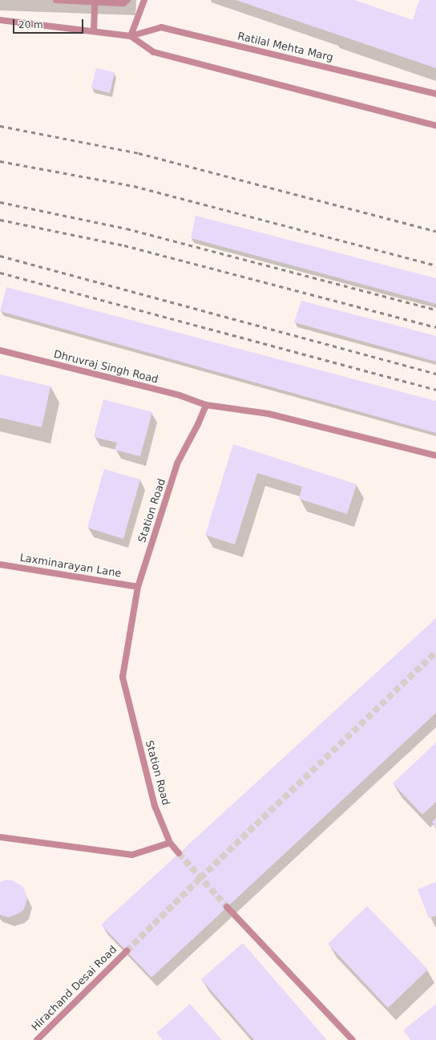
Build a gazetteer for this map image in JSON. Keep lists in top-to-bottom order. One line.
{"streets":{"street":["Ratilal Mehta Marg","Dhruvraj Singh Road","Station Road","Laxminarayan Lane","Hirachand Desai Road"]},"crossings":[["Dhruvraj Singh Road","Station Road"],["Station Road","Laxminarayan Lane"]],"scale_bar":"20 m"}
